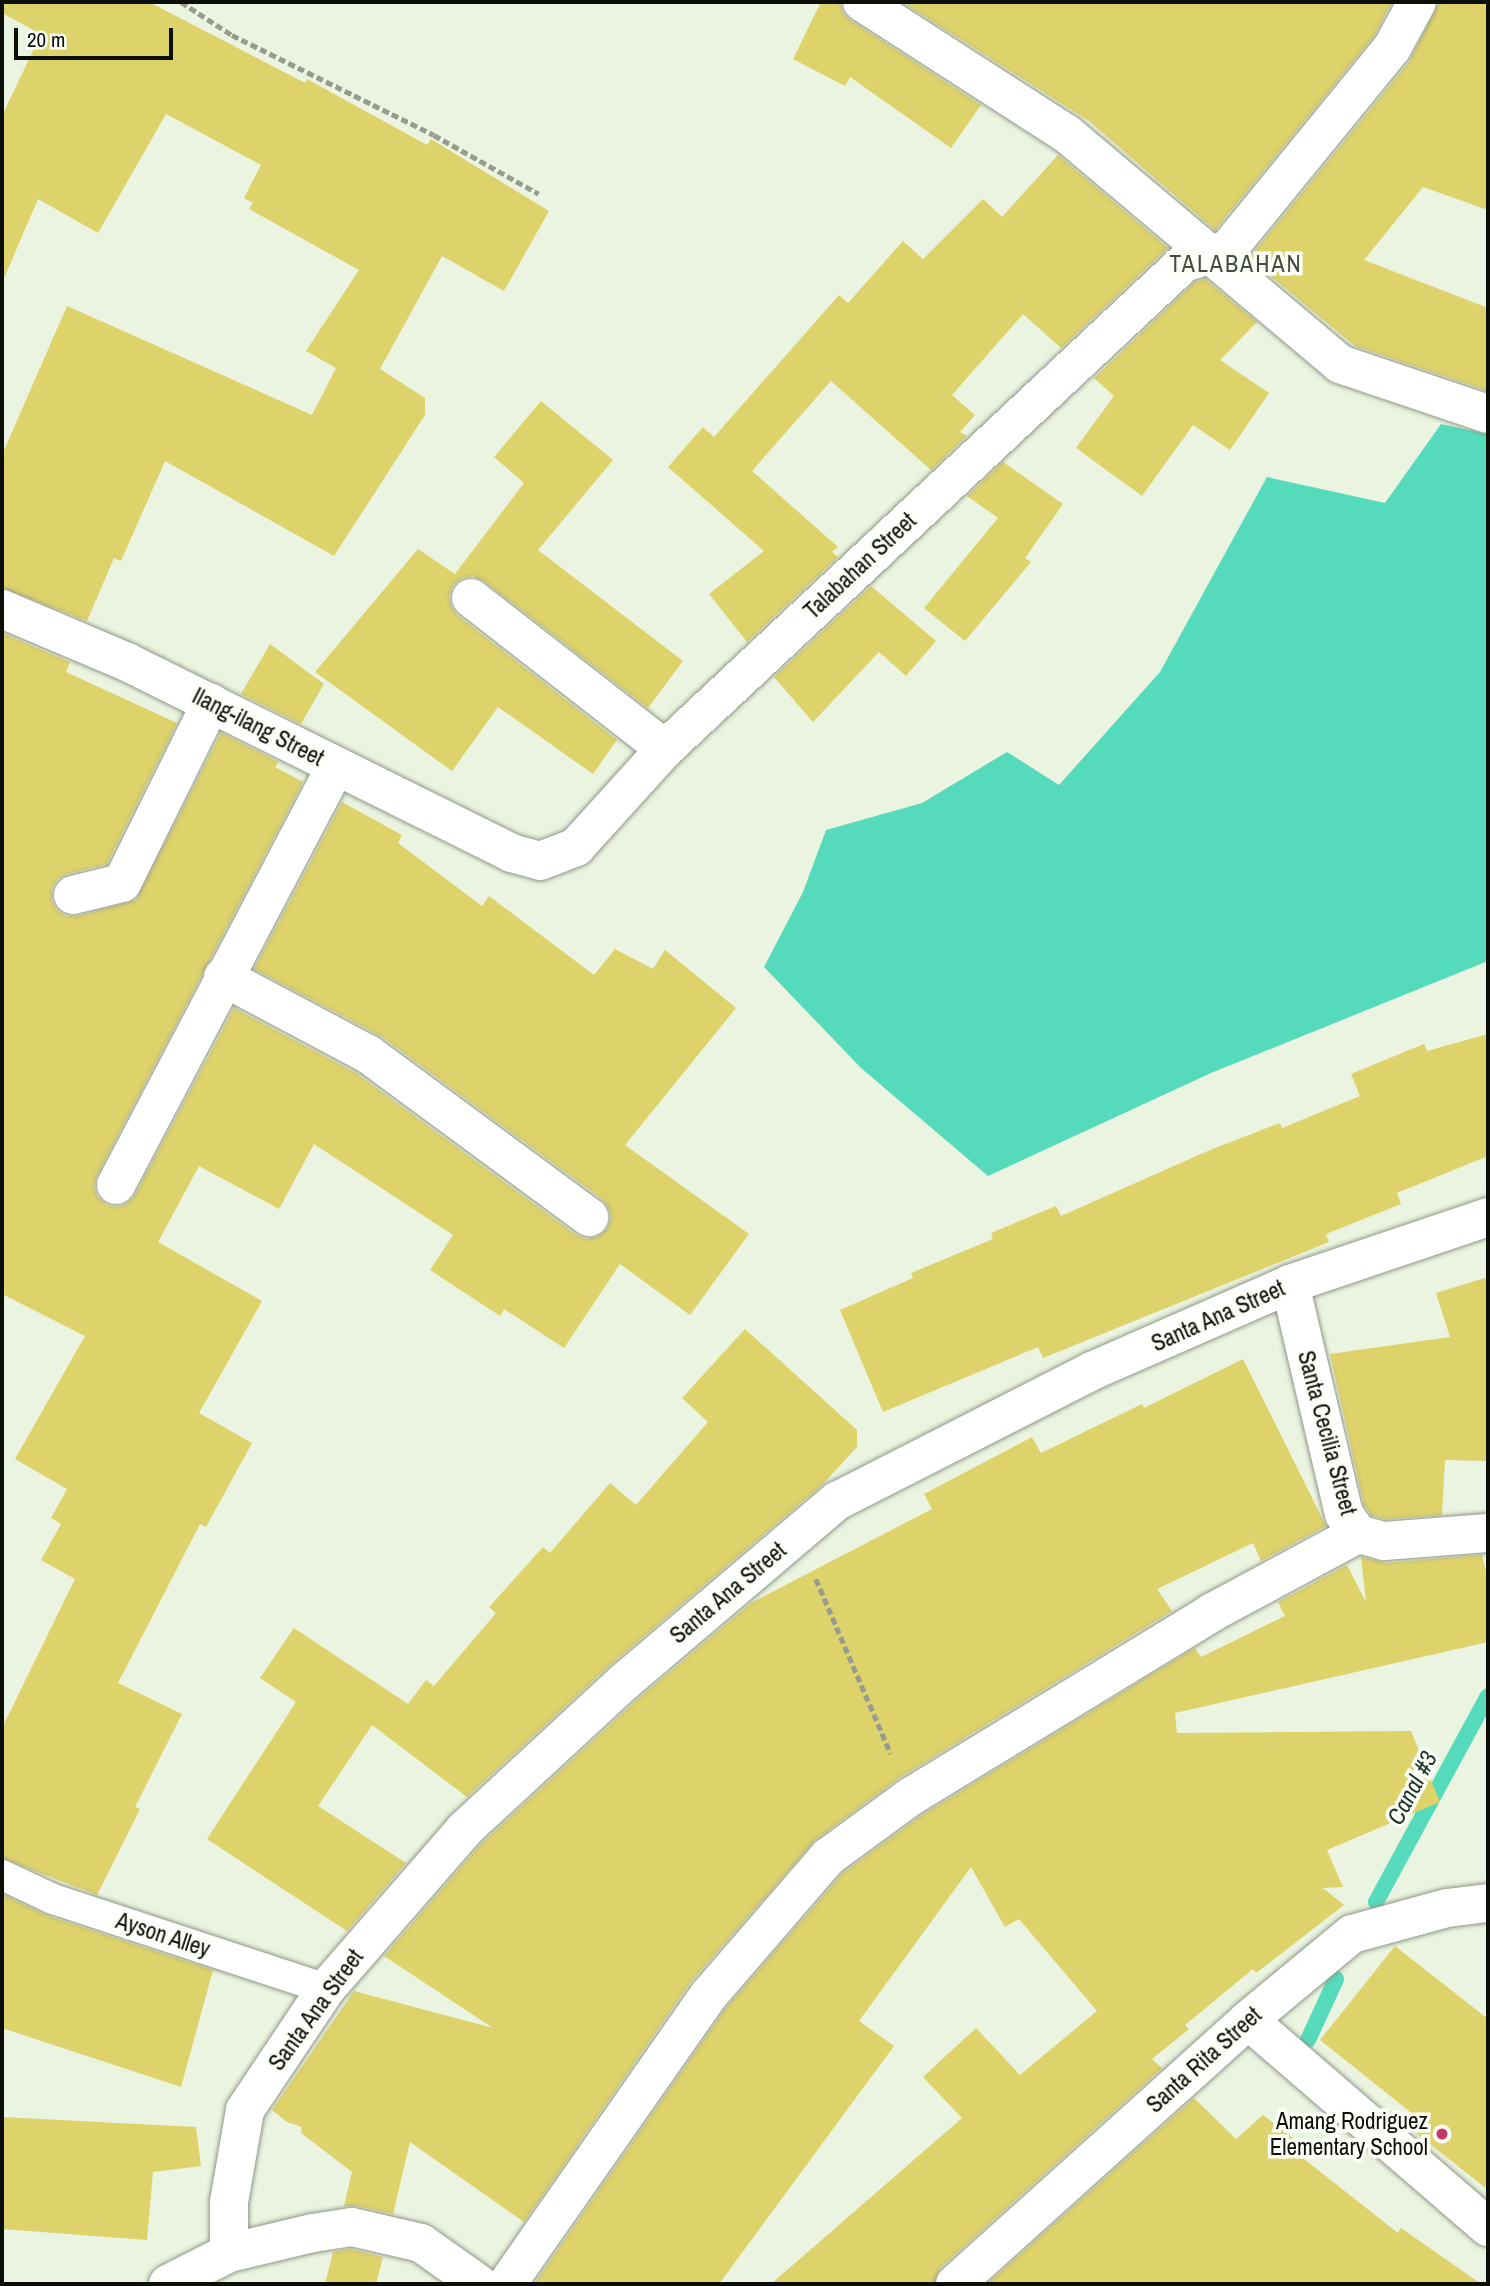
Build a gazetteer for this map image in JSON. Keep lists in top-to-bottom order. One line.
{"streets":{"street":["Talabahan Street","Ilang-ilang Street","Santa Ana Street","Santa Cecilia Street","Santa Rita Street"],"lane":["Ayson Alley"]},"crossings":[["Talabahan Street","Ilang-ilang Street"],["Santa Ana Street","Santa Cecilia Street"],["Santa Ana Street","Ayson Alley"]],"districts":["TALABAHAN"],"water":["Canal #3"],"places":["Amang Rodriguez Elementary School"],"scale_bar":"20 m"}
